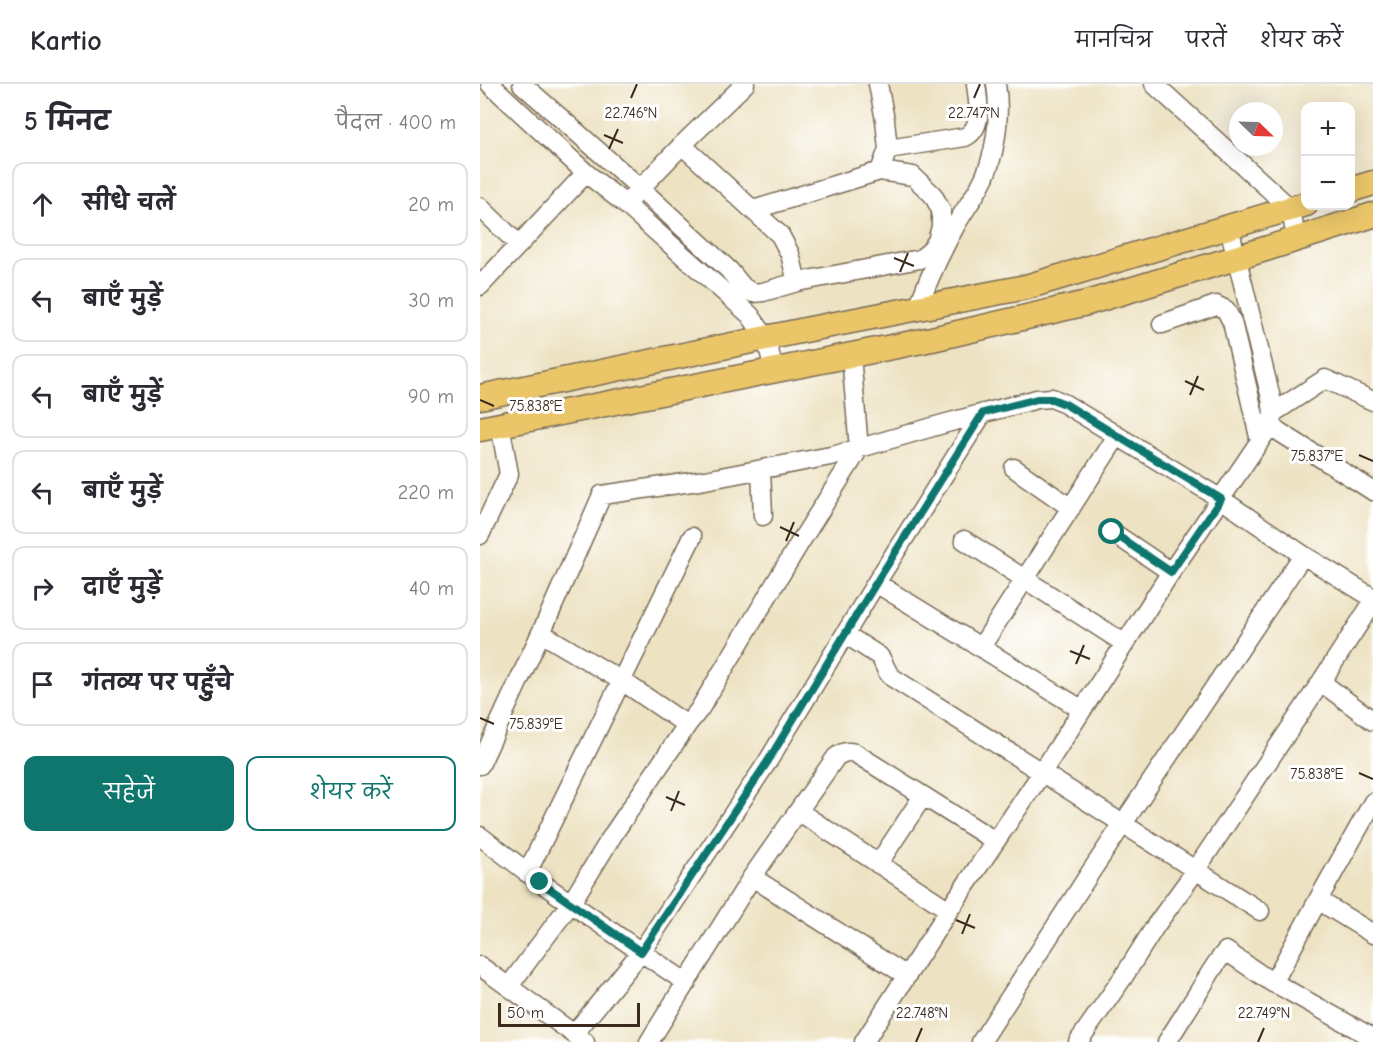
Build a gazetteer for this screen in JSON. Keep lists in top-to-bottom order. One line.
{"scale_bar":"50 m","north":"bottom right","page":{"header":"Kartio","nav":["मानचित्र","परतें","शेयर करें"],"heading":["5 मिनट","पैदल · 400 m"],"map_buttons":["+","−"],"list":[["सीधे चलें","20 m"],["बाएँ मुड़ें","30 m"],["बाएँ मुड़ें","90 m"],["बाएँ मुड़ें","220 m"],["दाएँ मुड़ें","40 m"],"गंतव्य पर पहुँचे"],"buttons":["सहेजें","शेयर करें"],"scale":"50 m"},"coordinates":["22.746°N","22.747°N","75.838°E","75.837°E","75.839°E","22.748°N","22.749°N"]}
